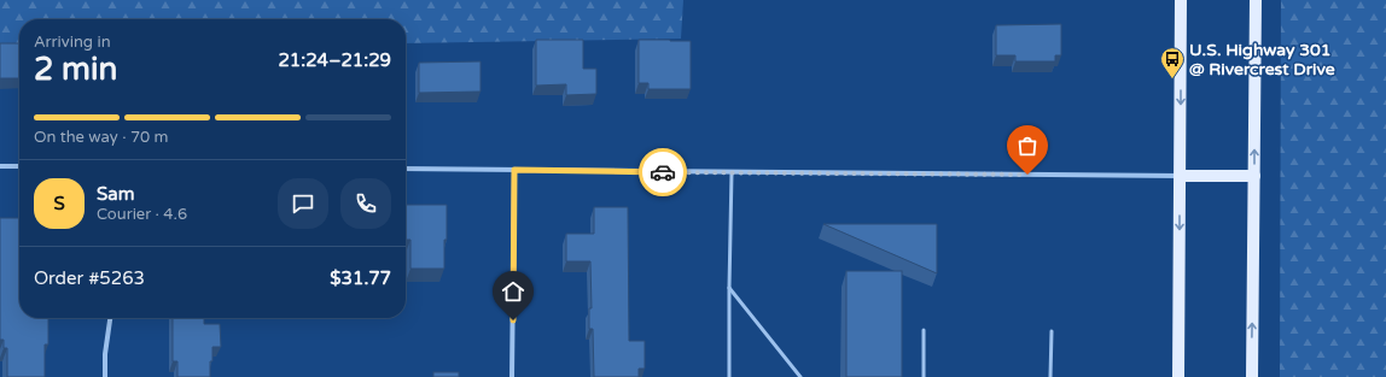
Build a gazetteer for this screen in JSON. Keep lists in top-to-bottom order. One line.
{"places":{"bus stop":["U.S. Highway 301 @ Rivercrest Drive"]},"page":{"heading":["2 min","Arriving in","21:24–21:29"],"panel":["Sam","Courier · 4.6","Order #5263","$31.77"],"bar":"On the way · 70 m","round":"S"}}
